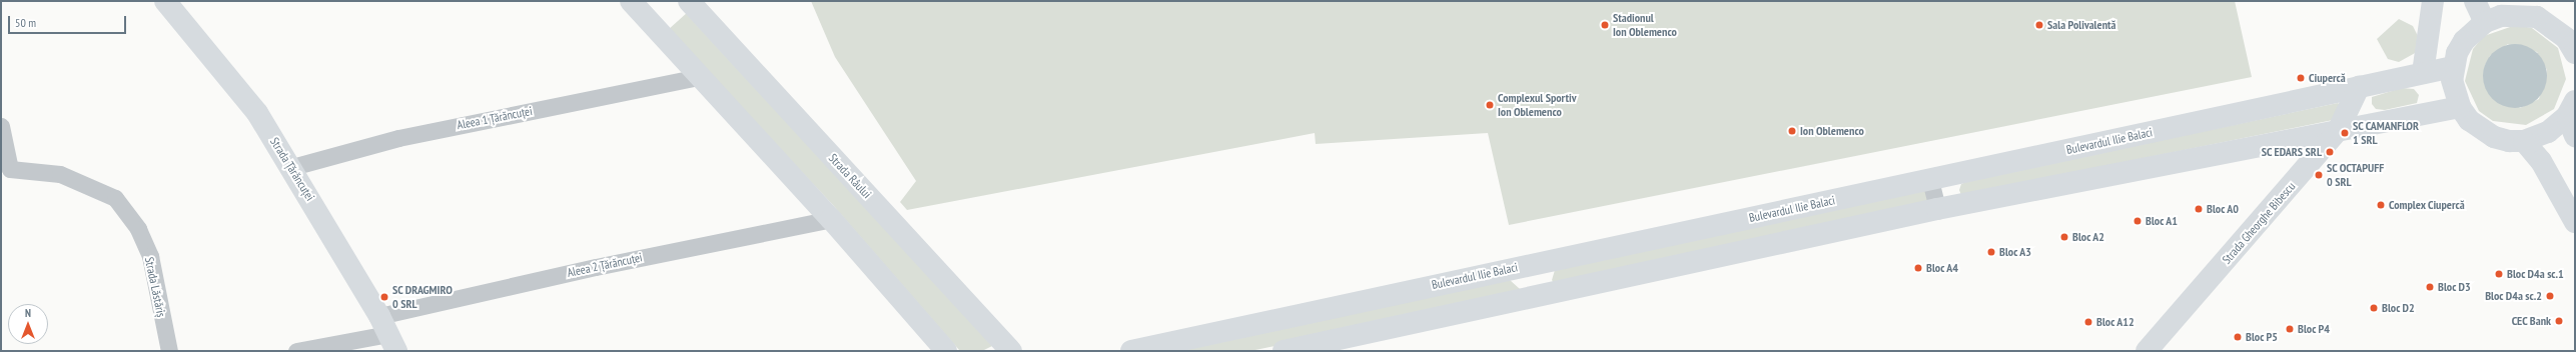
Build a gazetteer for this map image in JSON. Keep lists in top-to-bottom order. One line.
{"streets":{"main road":["Bulevardul Ilie Balaci","Strada Țărăncuței","Strada Râului","Strada Gheorghe Bibescu"],"street":["Aleea 1 Țărăncuței","Aleea 2 Țărăncuței","Strada Lăstăriș"]},"crossings":[["Aleea 1 Țărăncuței","Strada Țărăncuței"],["Bulevardul Ilie Balaci","Strada Gheorghe Bibescu"],["Strada Țărăncuței","Aleea 2 Țărăncuței"]],"places":["Stadionul Ion Oblemenco","Sala Polivalentă","Ciupercă","Complexul Sportiv Ion Oblemenco","Ion Oblemenco","SC CAMANFLOR 1 SRL","SC EDARS SRL","SC OCTAPUFF 0 SRL","Complex Ciupercă","Bloc A0","Bloc A1","Bloc A2","Bloc A3","Bloc A4","Bloc D4a sc.1","Bloc D3","Bloc D4a sc.2","SC DRAGMIRO 0 SRL","Bloc D2","CEC Bank","Bloc A12","Bloc P4","Bloc P5"],"scale_bar":"50 m","north":"top"}
